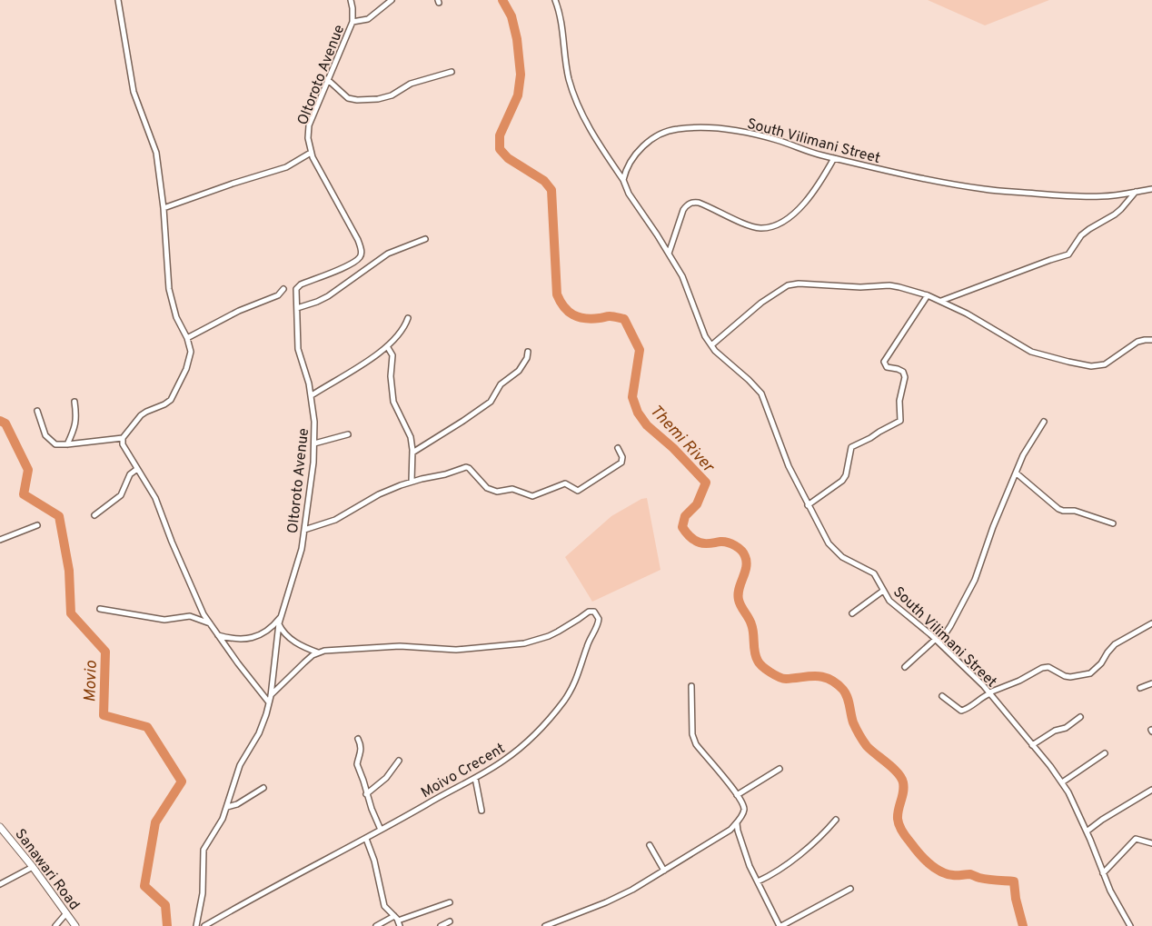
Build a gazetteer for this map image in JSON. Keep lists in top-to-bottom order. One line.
{"streets":{"street":["Oltoroto Avenue","South Vilimani Street","Moivo Crecent","Sanawari Road"]},"crossings":[["Oltoroto Avenue","Moivo Crecent"]],"water":["Themi River","Movio"]}
